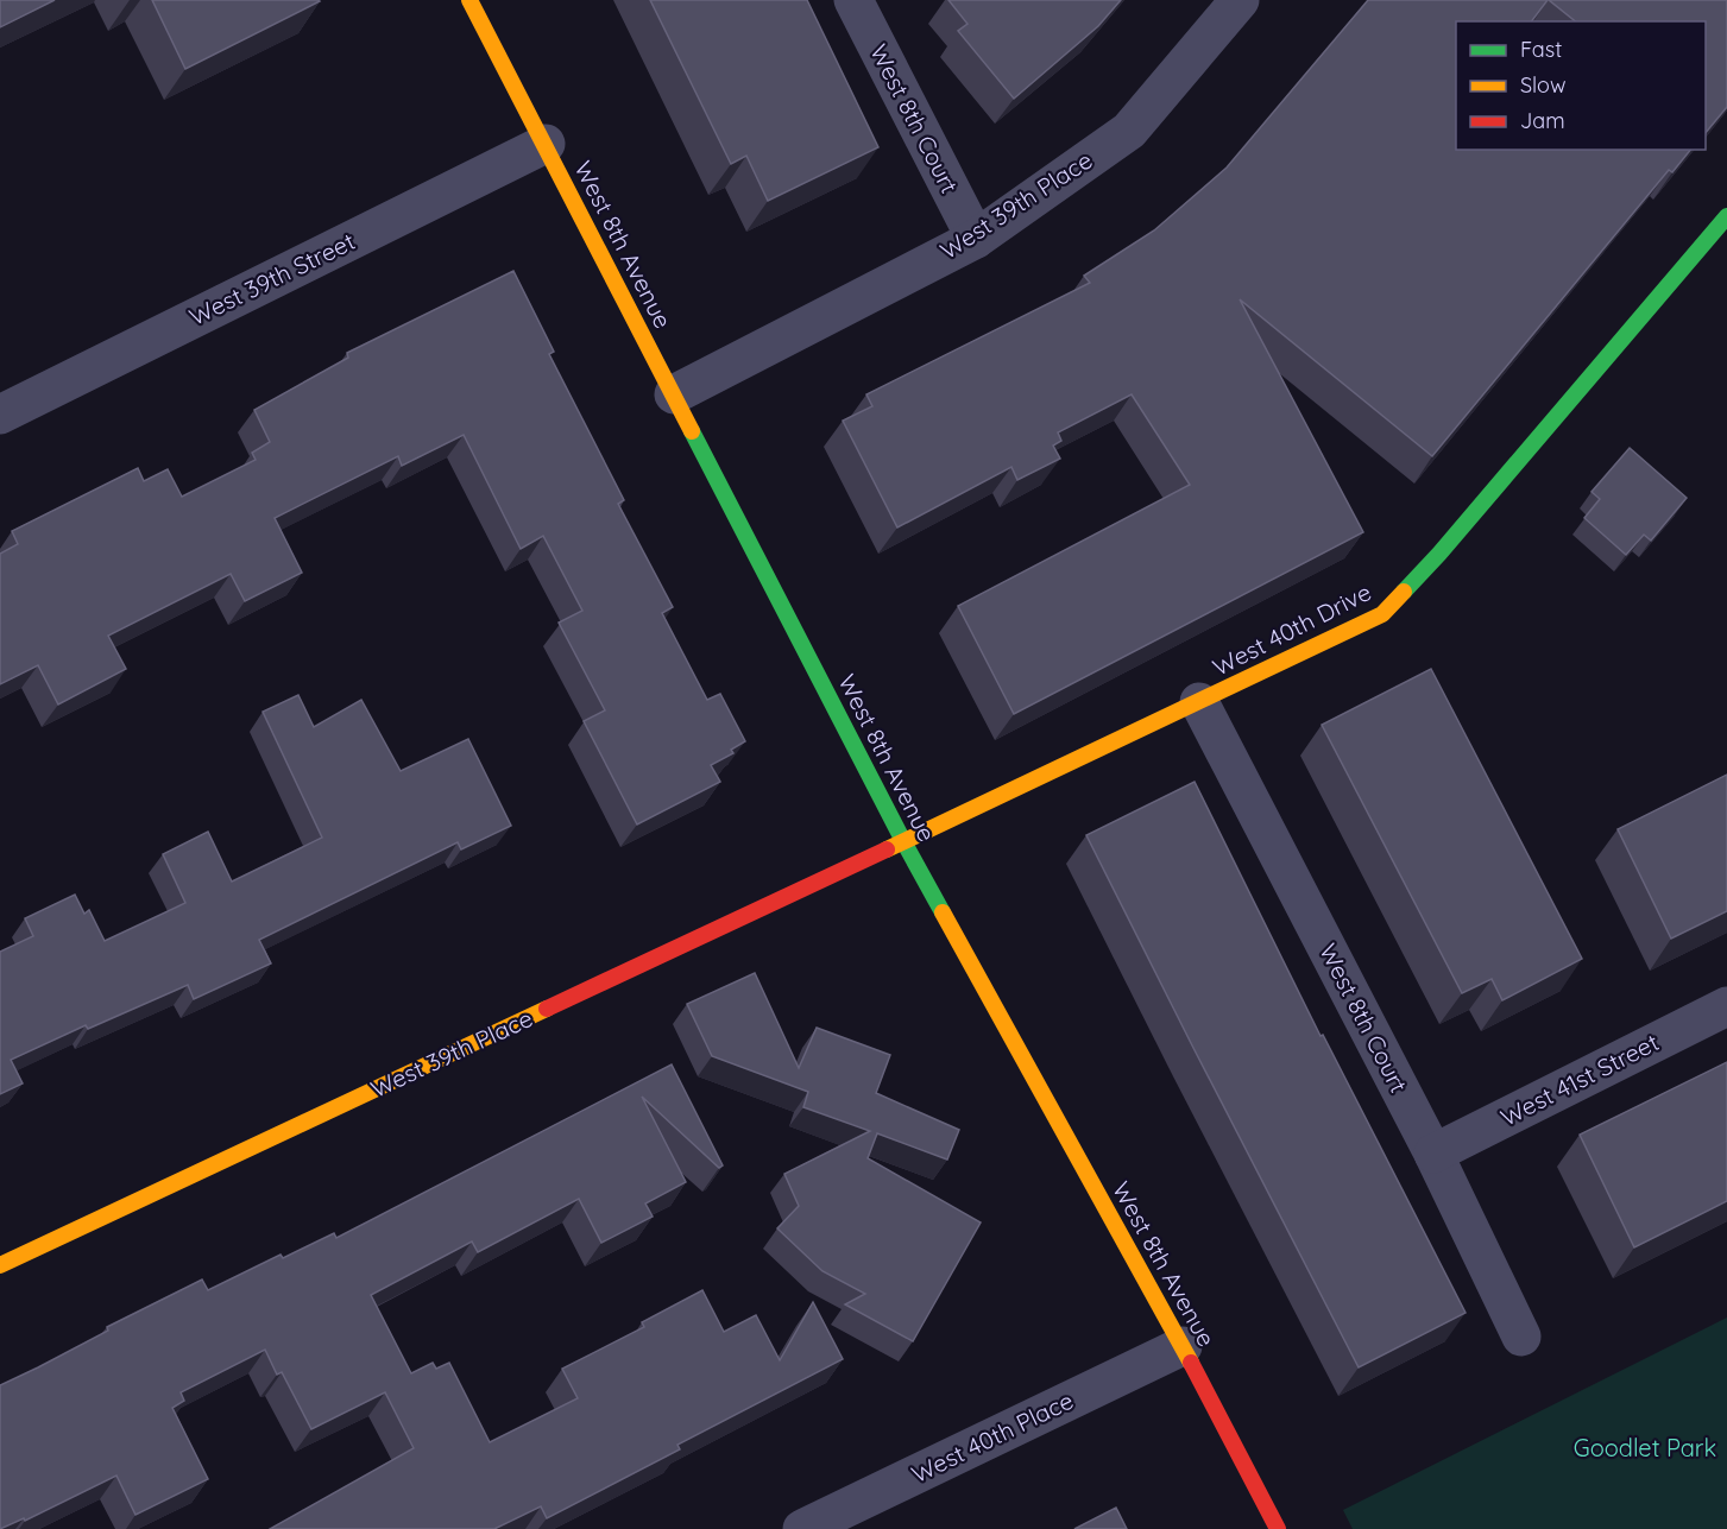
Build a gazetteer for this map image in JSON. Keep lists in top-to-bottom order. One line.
{"streets":{"street":["West 8th Court","West 39th Place","West 8th Avenue","West 39th Street","West 40th Drive","West 41st Street","West 40th Place"]},"crossings":[["West 8th Court","West 39th Place"],["West 8th Court","West 40th Drive"],["West 8th Court","West 41st Street"],["West 39th Place","West 8th Avenue"],["West 39th Place","West 40th Drive"],["West 8th Avenue","West 39th Street"],["West 8th Avenue","West 40th Drive"],["West 8th Avenue","West 40th Place"]],"parks":["Goodlet Park"],"legend":["Fast","Slow","Jam"]}
